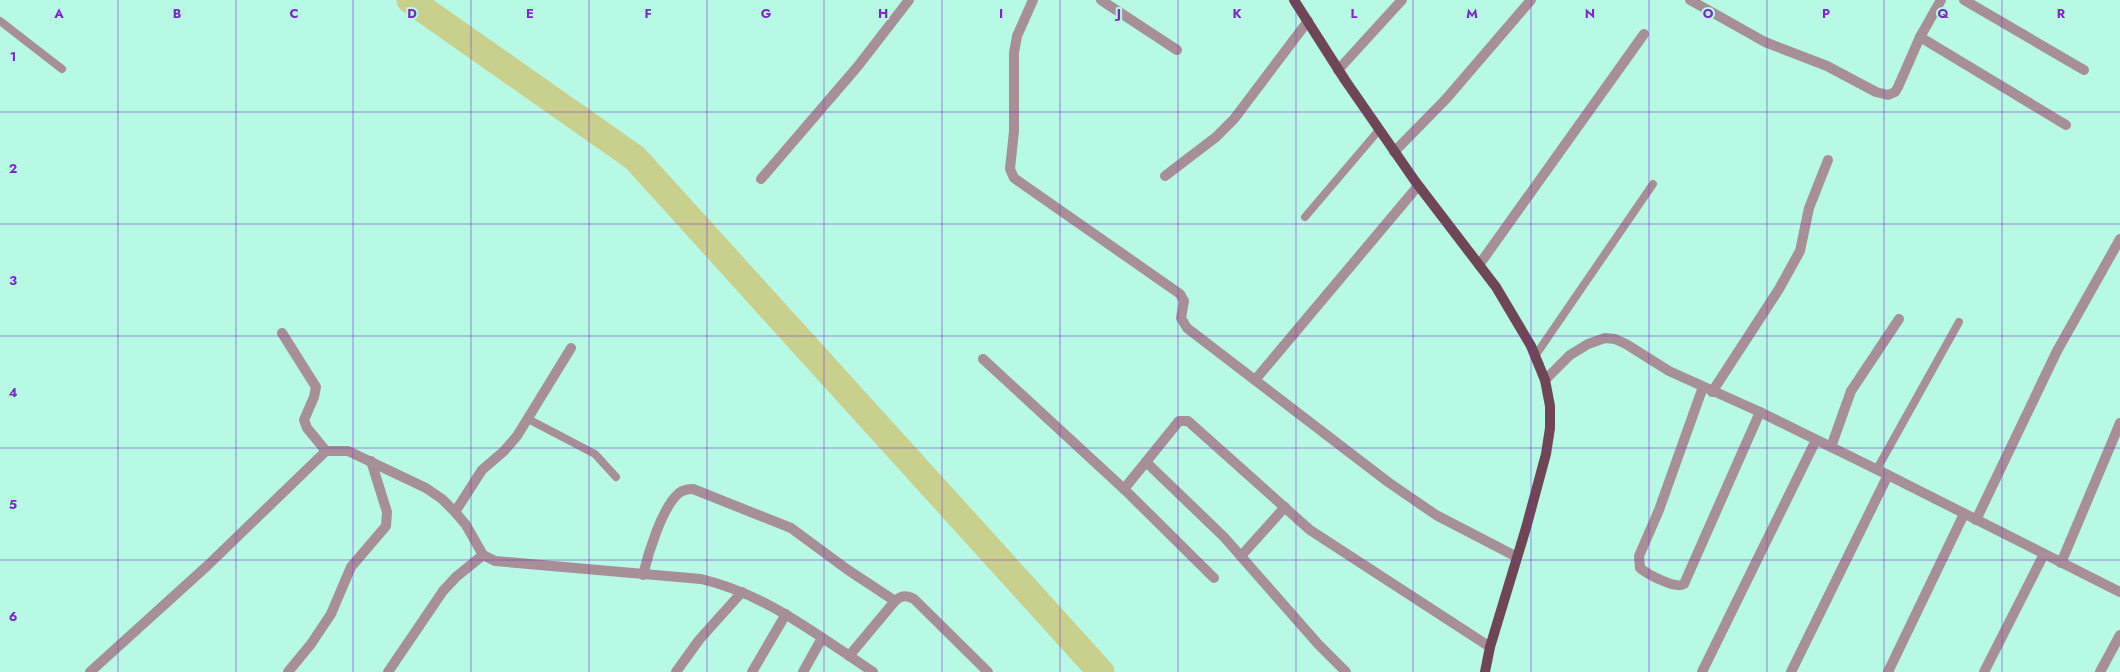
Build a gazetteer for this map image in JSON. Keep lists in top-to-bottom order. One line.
{"grid":{"columns":["A","B","C","D","E","F","G","H","I","J","K","L","M","N","O","P","Q","R"],"rows":["1","2","3","4","5","6"]}}
